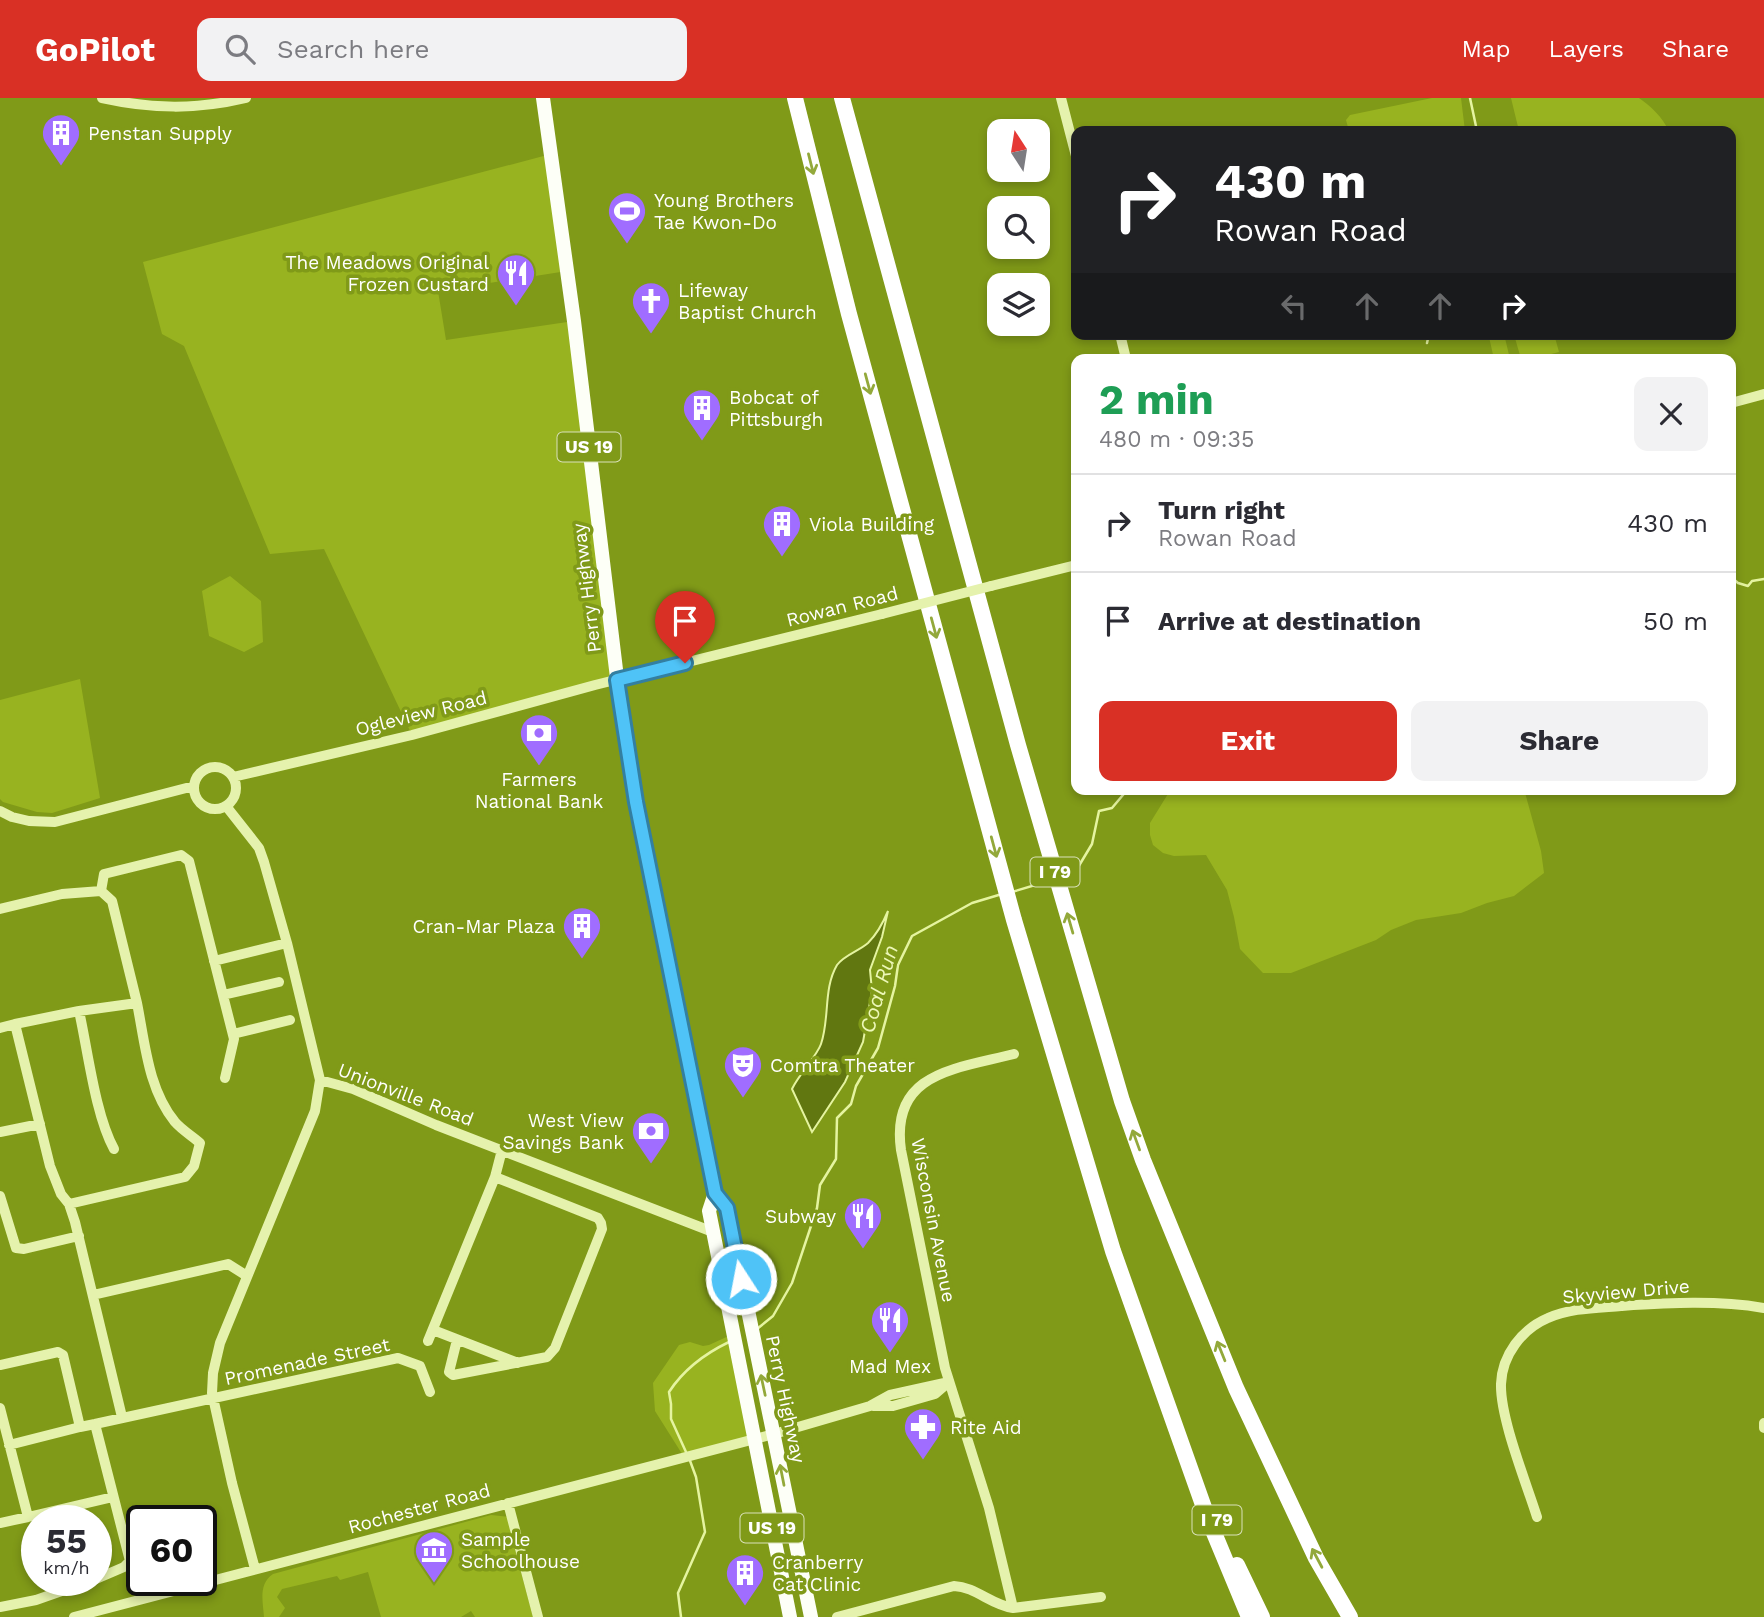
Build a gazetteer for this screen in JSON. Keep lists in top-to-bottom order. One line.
{"streets":{"highway":["I 79"],"main road":["US 19","Perry Highway"],"street":["Rowan Road","Ogleview Road","Unionville Road","Wisconsin Avenue","Skyview Drive","Promenade Street","Rochester Road"]},"crossings":[["Perry Highway","Rowan Road"],["Perry Highway","Ogleview Road"],["Perry Highway","Unionville Road"],["Perry Highway","Rochester Road"],["Rowan Road","Ogleview Road"],["Ogleview Road","Unionville Road"]],"water":["Coal Run"],"places":{"building":["Penstan Supply","Bobcat of Pittsburgh","Viola Building","Cran-Mar Plaza","Cranberry Cat Clinic"],"sports":["Young Brothers Tae Kwon-Do"],"restaurant":["The Meadows Original Frozen Custard","Subway","Mad Mex"],"church":["Lifeway Baptist Church"],"bank":["Farmers National Bank","West View Savings Bank"],"theatre":["Comtra Theater"],"pharmacy":["Rite Aid"],"museum":["Sample Schoolhouse"]},"north":"top","page":{"header":"GoPilot","search":"Search here","nav":["Map","Layers","Share"],"turn":["430 m","Rowan Road"],"heading":["2 min","480 m · 09:35"],"list":[{"name":"Turn right","note":"Rowan Road","value":"430 m"},{"name":"Arrive at destination","value":"50 m"}],"buttons":["Exit","Share"],"speed":"55 km/h","limit":"60"}}
